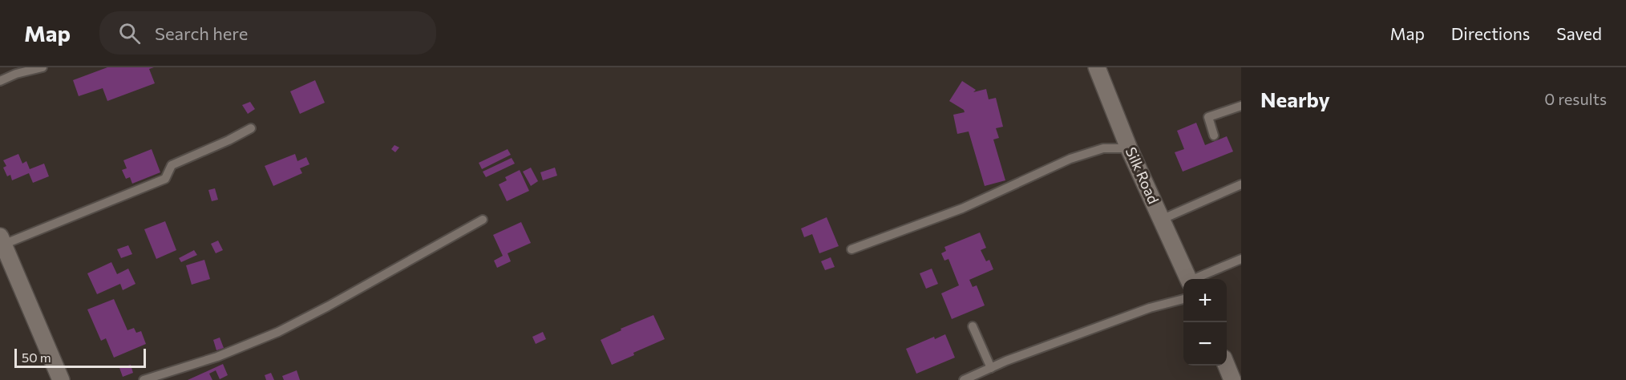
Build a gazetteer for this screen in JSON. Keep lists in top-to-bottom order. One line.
{"streets":{"street":["Silk Road"]},"scale_bar":"50 m","page":{"header":"Map","search":"Search here","nav":["Map","Directions","Saved"],"heading":["Nearby","0 results"],"map_buttons":["+","−"],"scale":"50 m"}}
